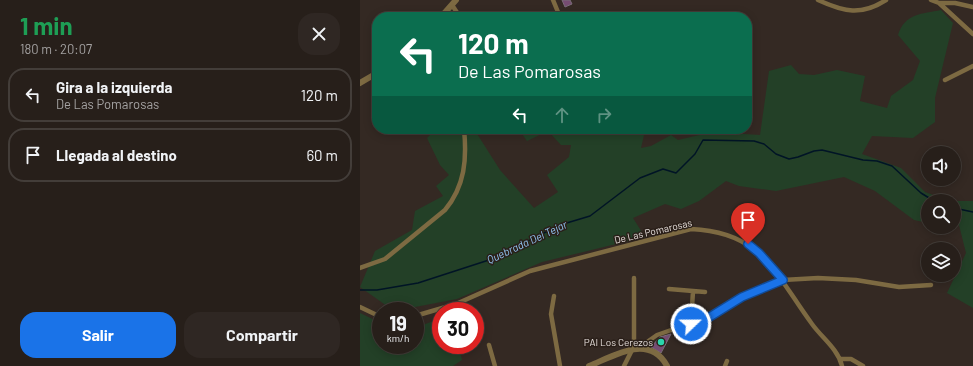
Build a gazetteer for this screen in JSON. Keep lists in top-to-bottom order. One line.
{"streets":{"street":["De Las Pomarosas"]},"water":["Quebrada Del Tejar"],"places":["PAI Los Cerezos"],"page":{"heading":["1 min","180 m · 20:07"],"turn":["120 m","De Las Pomarosas"],"list":[{"name":"Gira a la izquierda","note":"De Las Pomarosas","value":"120 m"},{"name":"Llegada al destino","value":"60 m"}],"speed":"19 km/h","limit":"30","buttons":["Salir","Compartir"]}}
